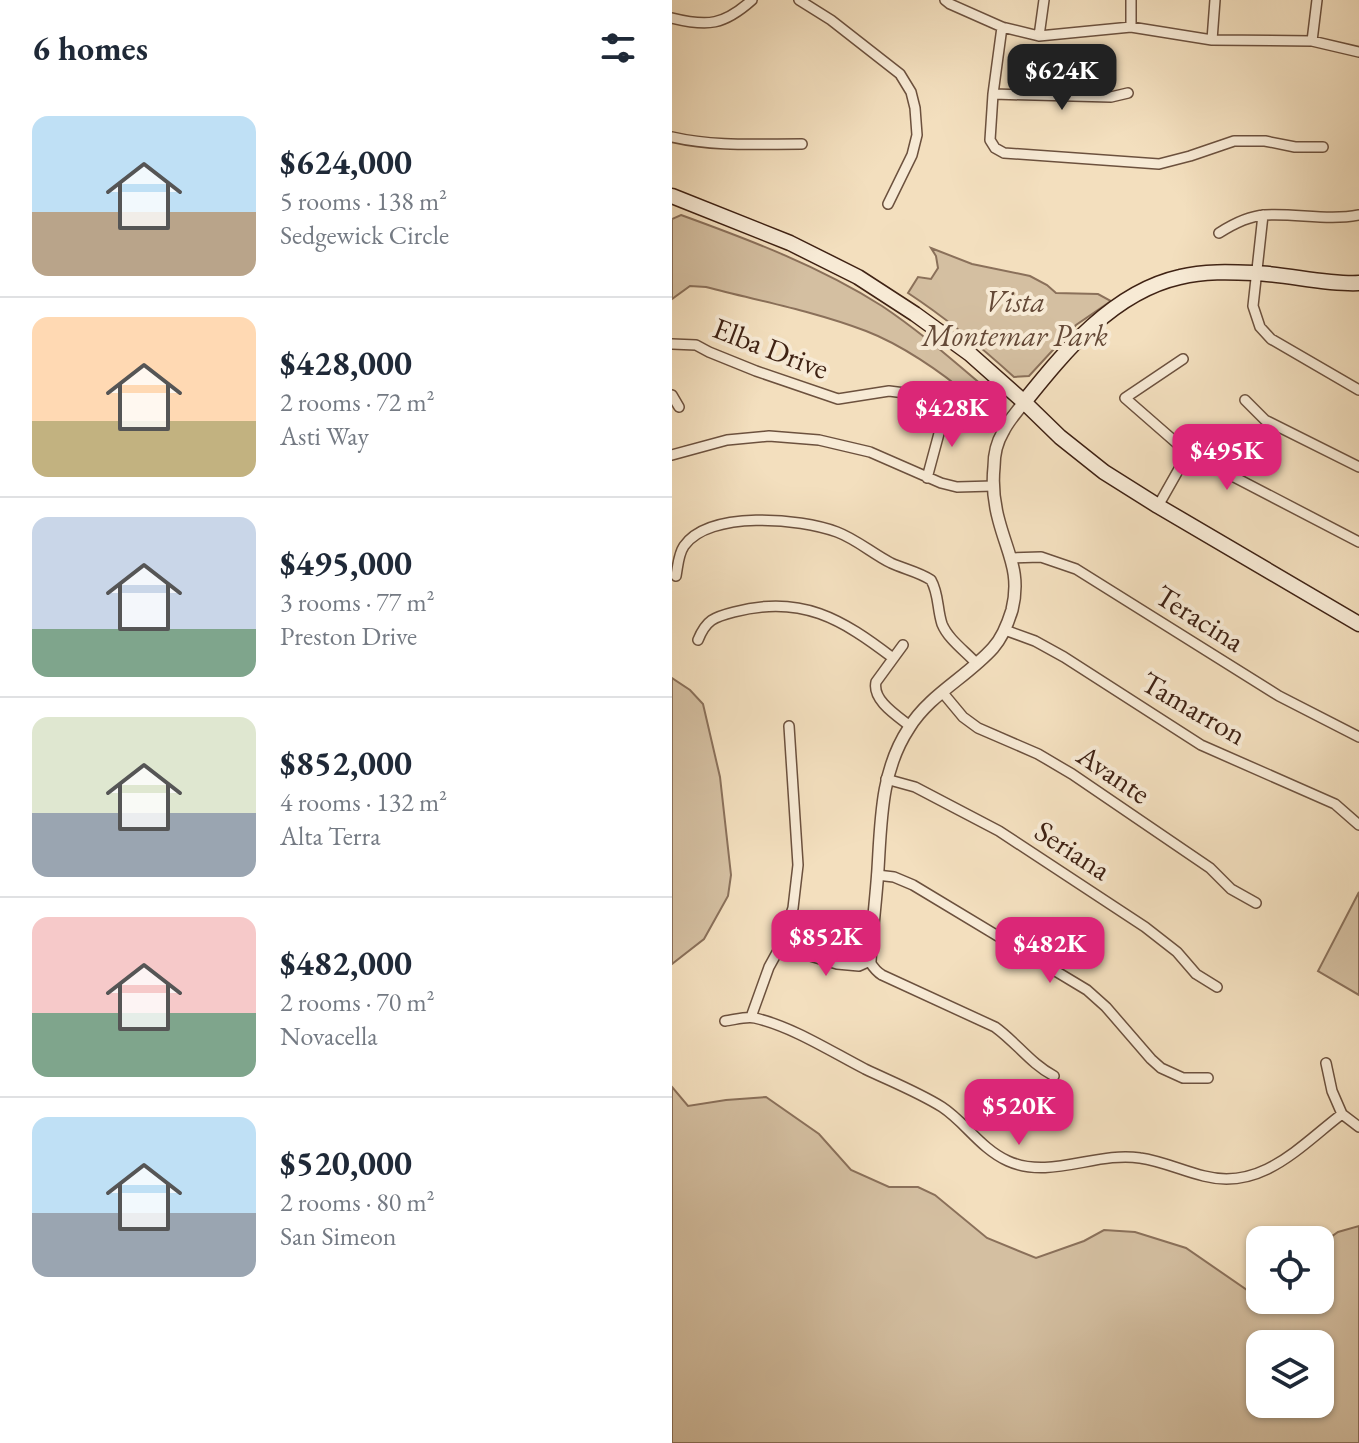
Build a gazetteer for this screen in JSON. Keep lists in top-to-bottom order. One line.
{"streets":{"street":["Elba Drive","Teracina","Tamarron","Avante","Seriana"]},"parks":["Vista Montemar Park"],"page":{"heading":"6 homes","price":["$624K","$428K","$495K","$852K","$482K","$520K"],"list":[{"name":"$624,000","note":"5 rooms · 138 m² · Sedgewick Circle"},{"name":"$428,000","note":"2 rooms · 72 m² · Asti Way"},{"name":"$495,000","note":"3 rooms · 77 m² · Preston Drive"},{"name":"$852,000","note":"4 rooms · 132 m² · Alta Terra"},{"name":"$482,000","note":"2 rooms · 70 m² · Novacella"},{"name":"$520,000","note":"2 rooms · 80 m² · San Simeon"}]}}
